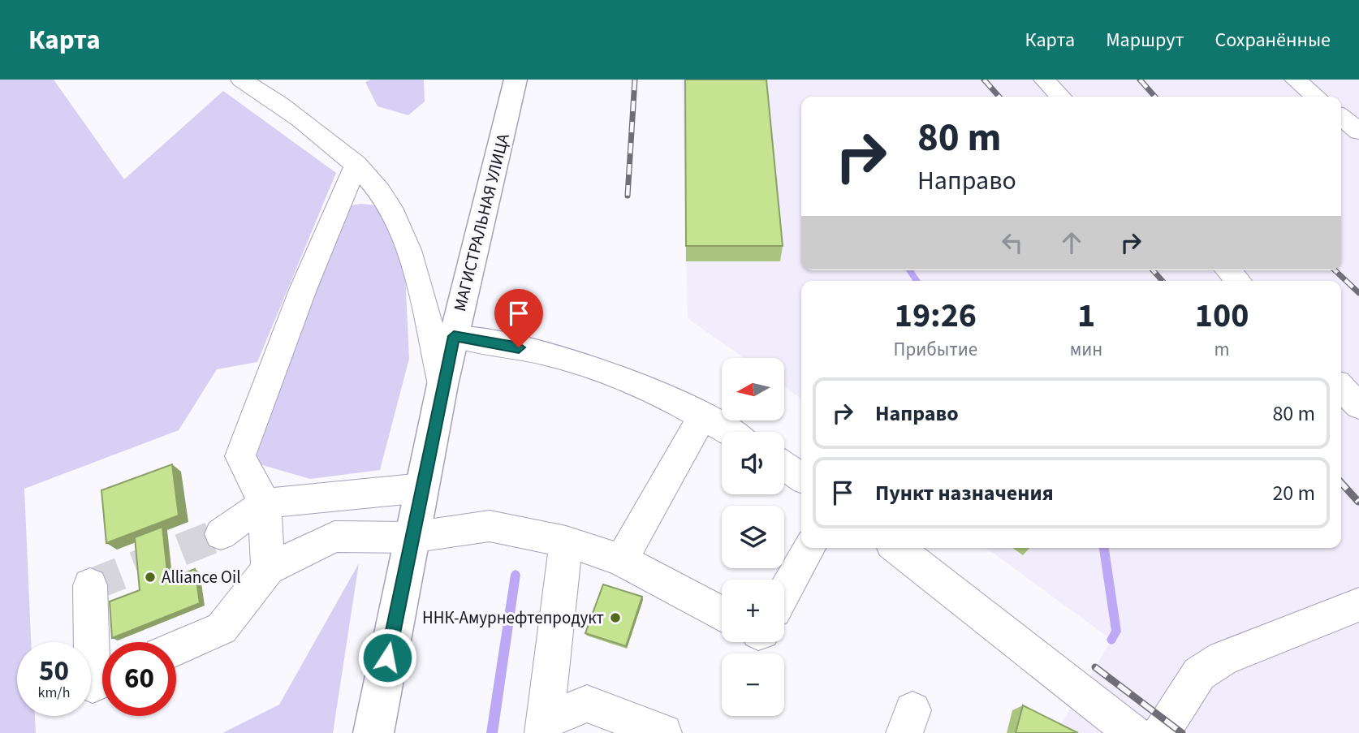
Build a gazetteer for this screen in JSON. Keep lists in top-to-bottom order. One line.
{"streets":{"main road":["МАГИСТРАЛЬНАЯ УЛИЦА"]},"places":["Alliance Oil","ННК-Амурнефтепродукт"],"north":"left","page":{"header":"Карта","nav":["Карта","Маршрут","Сохранённые"],"turn":["80 m","Направо"],"eta":["19:26","Прибытие","1","мин","100","m"],"map_buttons":["+","−"],"list":[{"name":"Направо","value":"80 m"},{"name":"Пункт назначения","value":"20 m"}],"speed":"50 km/h","limit":"60"}}
